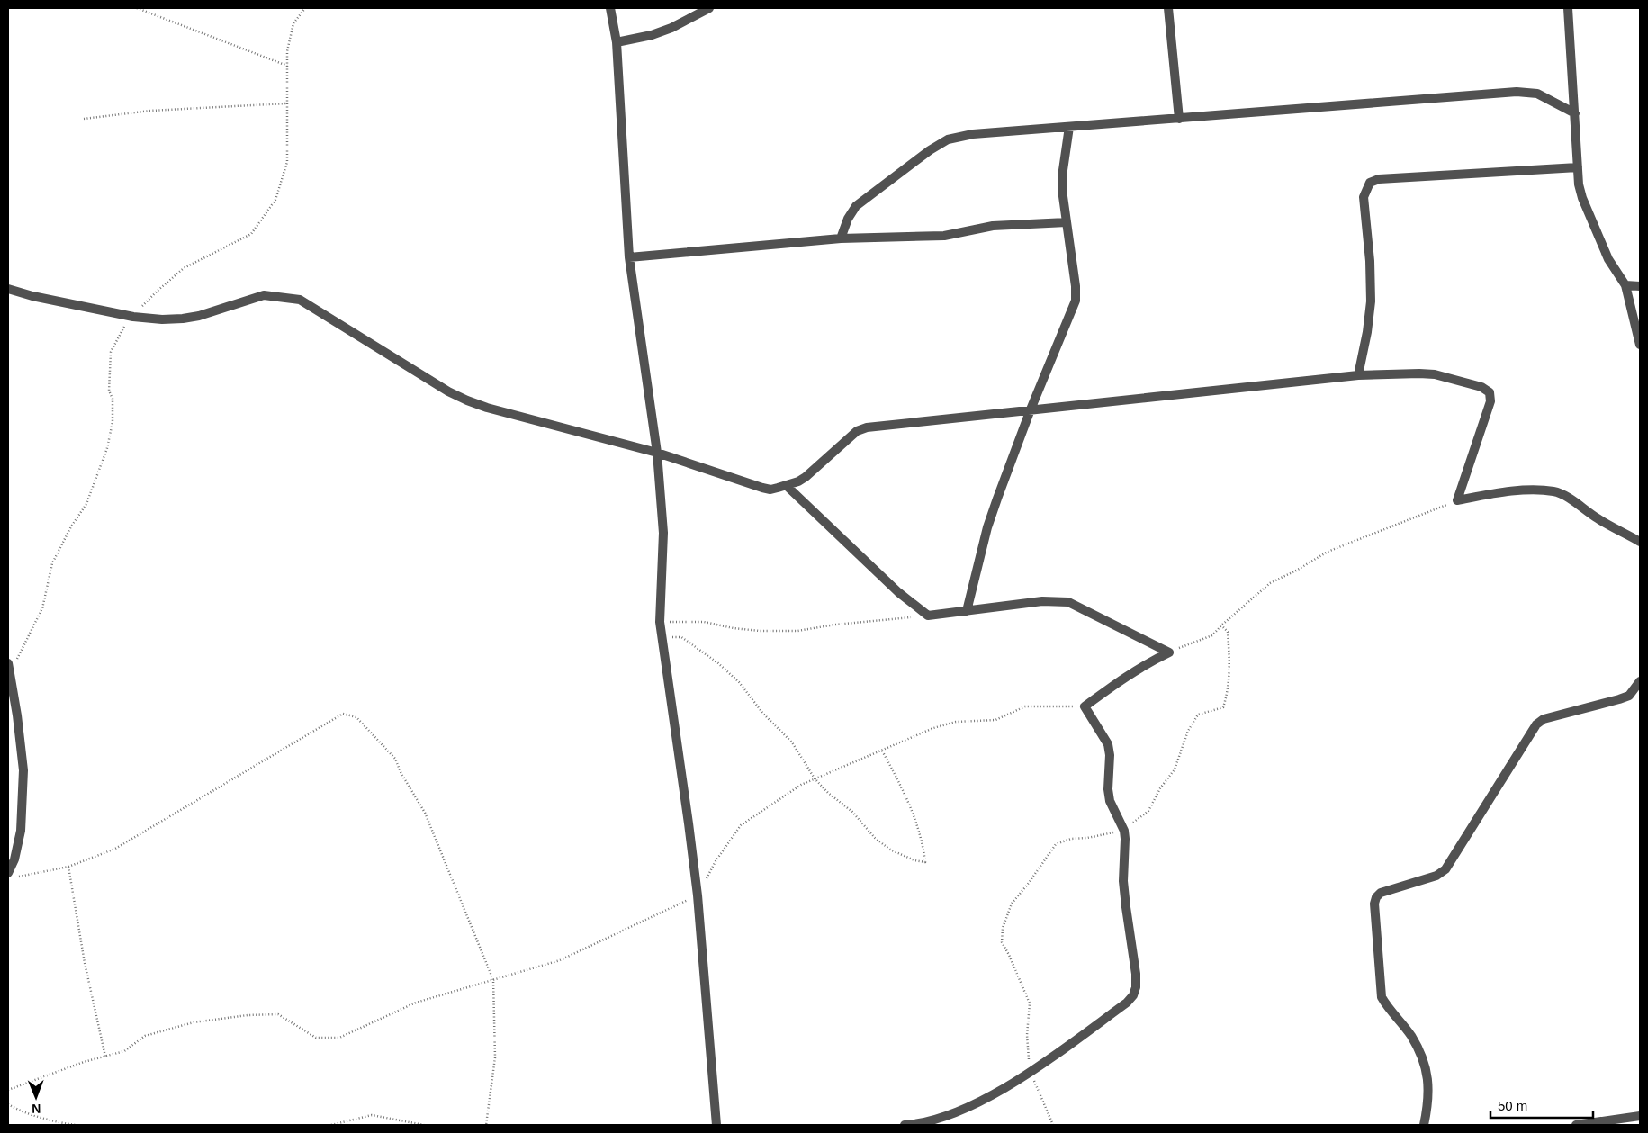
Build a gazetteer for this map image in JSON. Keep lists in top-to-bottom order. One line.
{"scale_bar":"50 m","north":"bottom"}
